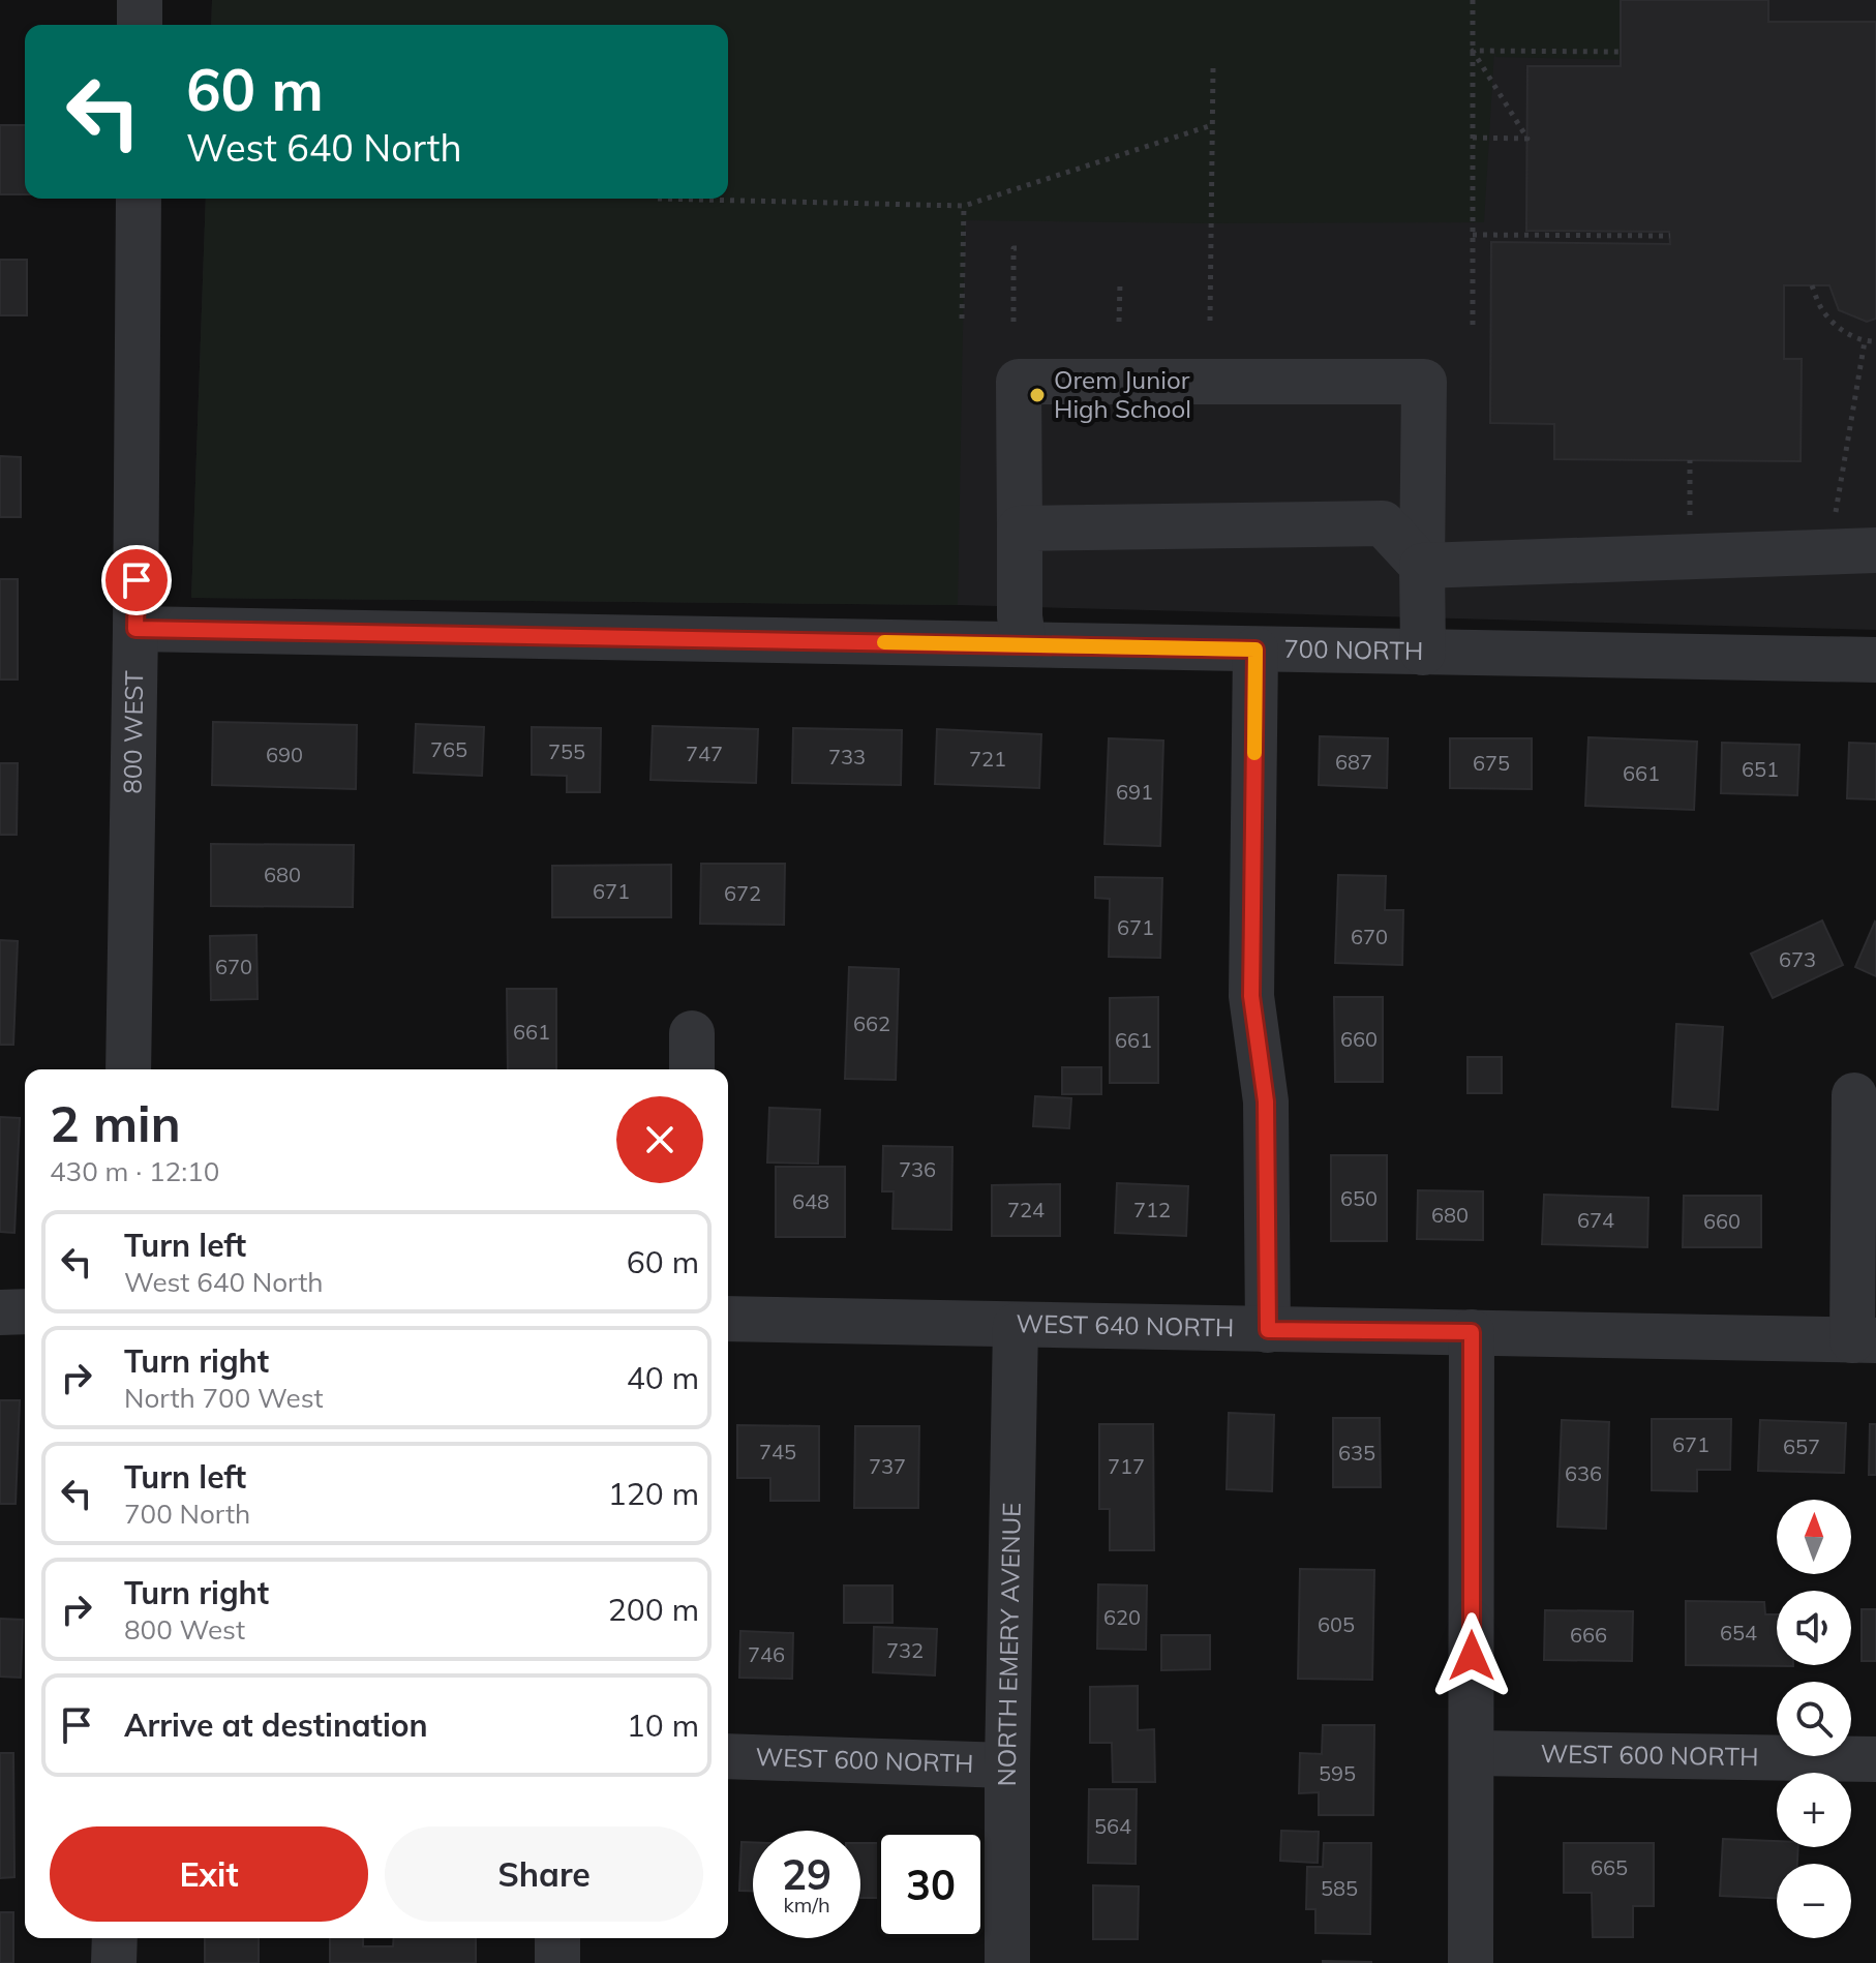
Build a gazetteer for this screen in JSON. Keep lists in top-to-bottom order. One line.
{"streets":{"street":["700 NORTH","800 WEST","WEST 640 NORTH","NORTH EMERY AVENUE","WEST 600 NORTH"]},"crossings":[["700 NORTH","800 WEST"],["WEST 640 NORTH","NORTH EMERY AVENUE"],["NORTH EMERY AVENUE","WEST 600 NORTH"]],"places":["Orem Junior High School"],"house_numbers":["765","755","747","690","733","721","687","675","651","661","691","680","671","672","671","670","673","670","662","661","660","661","736","650","648","724","712","680","674","660","671","657","745","635","737","717","636","620","605","654","666","732","746","595","564","665","585"],"north":"top","page":{"turn":["60 m","West 640 North"],"heading":["2 min","430 m · 12:10"],"list":[{"name":"Turn left","note":"West 640 North","value":"60 m"},{"name":"Turn right","note":"North 700 West","value":"40 m"},{"name":"Turn left","note":"700 North","value":"120 m"},{"name":"Turn right","note":"800 West","value":"200 m"},{"name":"Arrive at destination","value":"10 m"}],"map_buttons":["+","−"],"buttons":["Exit","Share"],"speed":"29 km/h","limit":"30"}}
